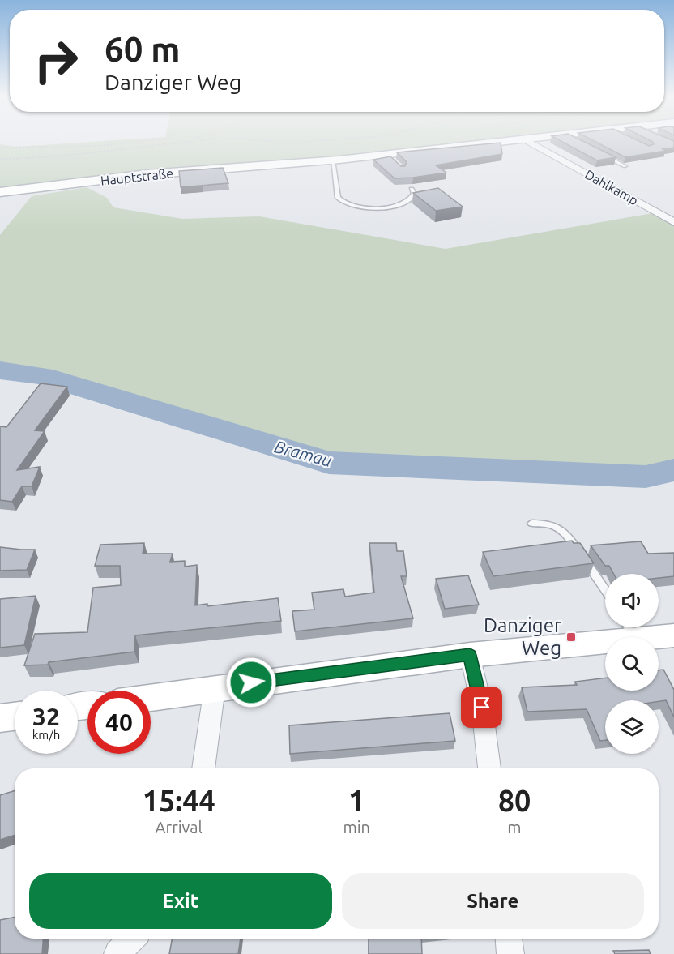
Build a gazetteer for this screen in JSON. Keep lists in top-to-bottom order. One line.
{"streets":{"street":["Hauptstraße","Dahlkamp"]},"water":["Bramau"],"places":{"transit":["Danziger Weg"]},"page":{"turn":["60 m","Danziger Weg"],"speed":"32 km/h","limit":"40","eta":["15:44","Arrival","1","min","80","m"],"buttons":["Exit","Share"]}}
